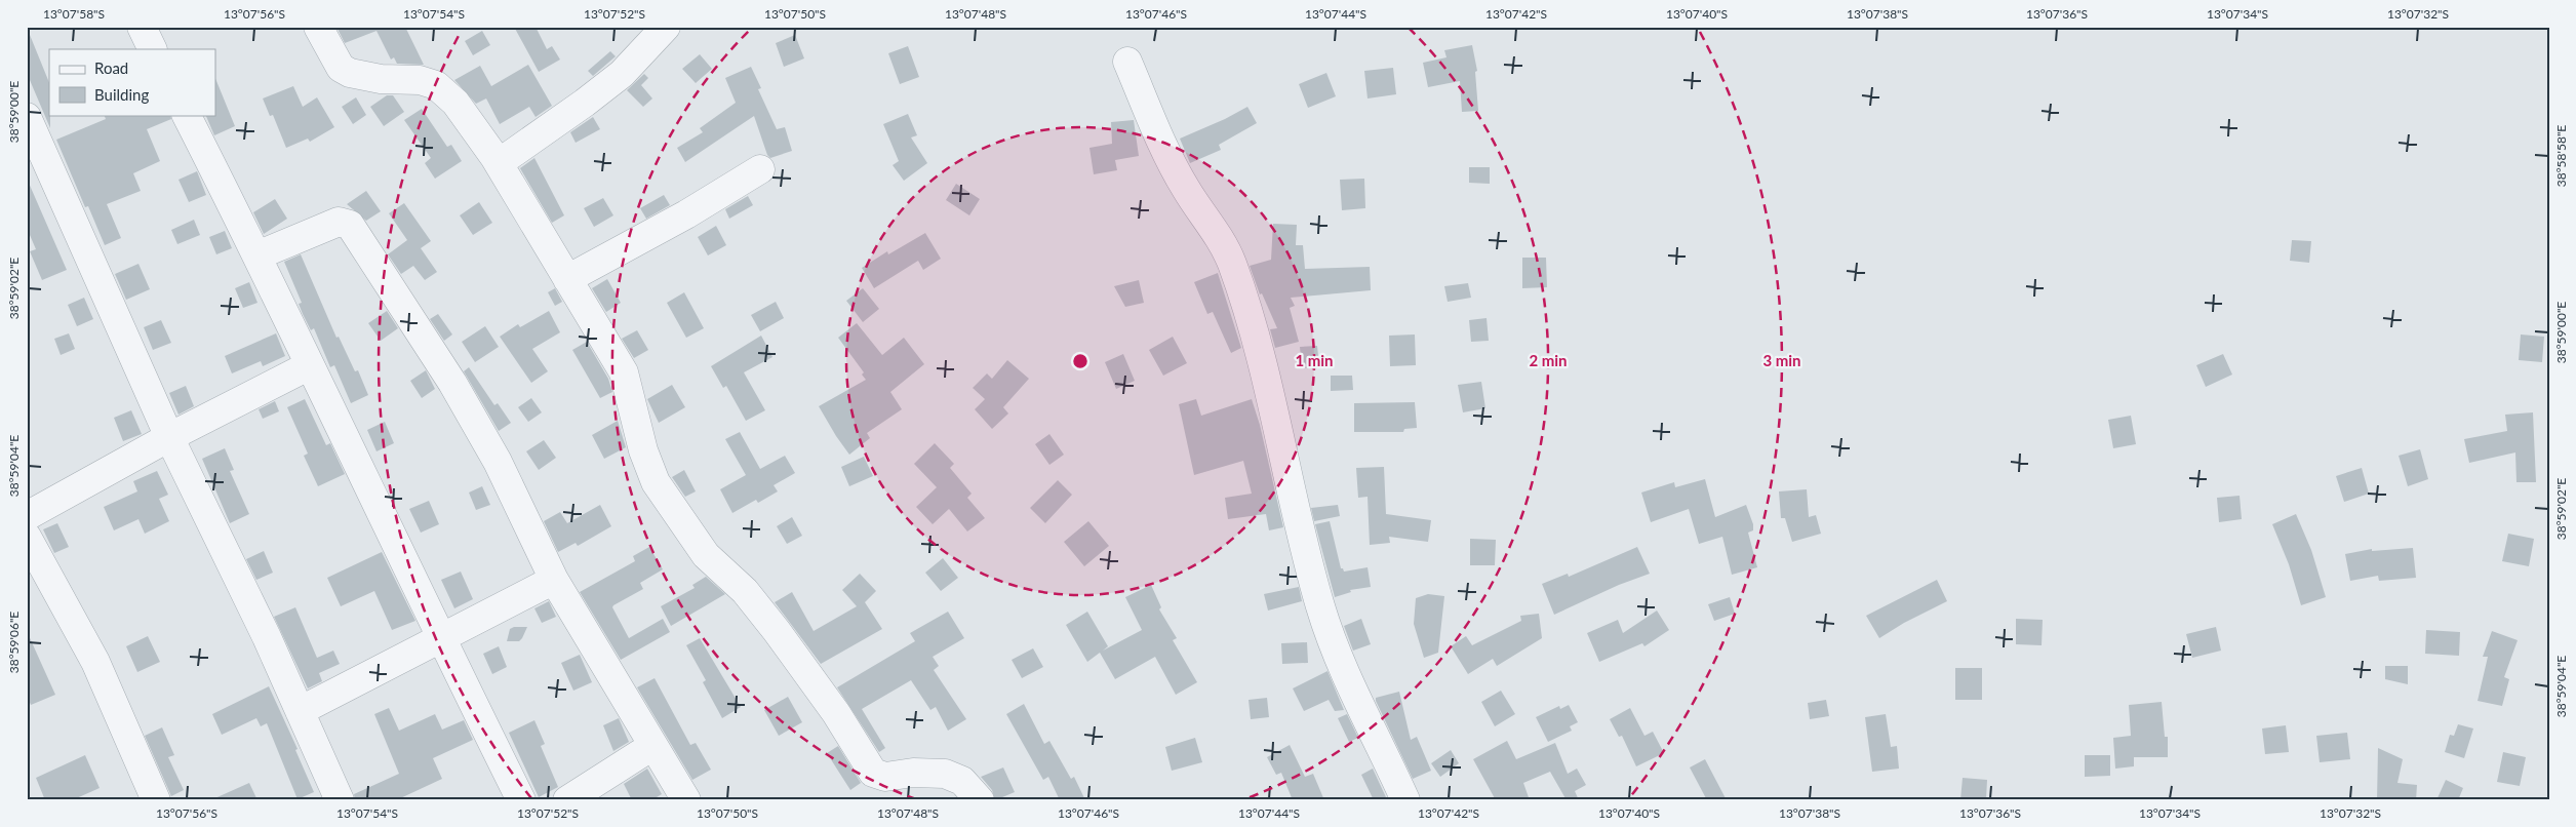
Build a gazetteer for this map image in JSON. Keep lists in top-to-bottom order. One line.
{"legend":["Road","Building"],"coordinates":["13°07'58\"S","13°07'56\"S","13°07'54\"S","13°07'52\"S","13°07'50\"S","13°07'48\"S","13°07'46\"S","13°07'44\"S","13°07'42\"S","13°07'40\"S","13°07'38\"S","13°07'36\"S","13°07'34\"S","13°07'32\"S","38°59'00\"E","38°58'58\"E","38°59'02\"E","38°59'04\"E","38°59'06\"E"],"rings":["1 min","2 min","3 min"]}
